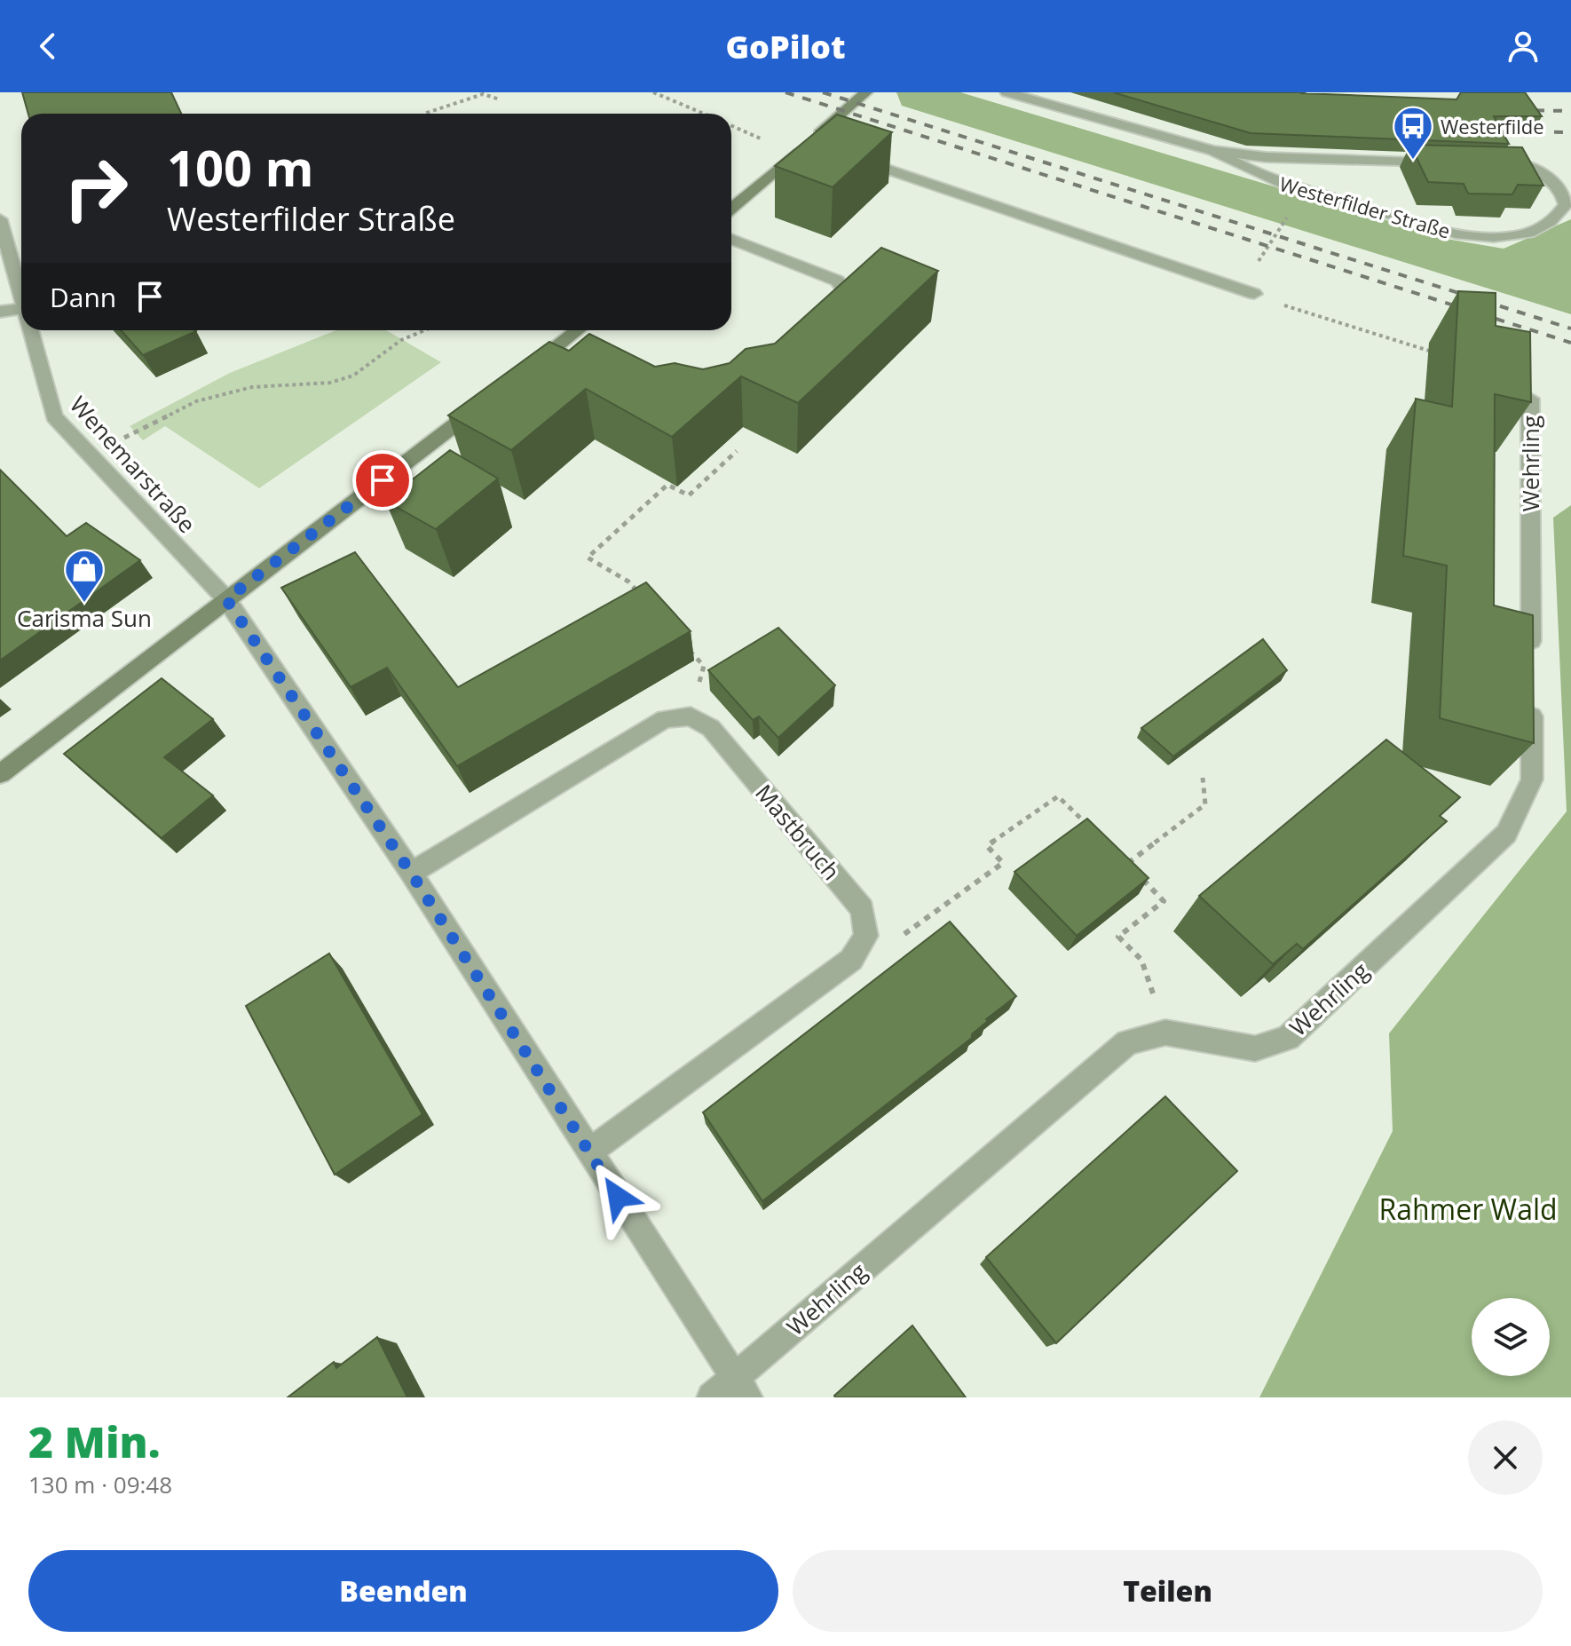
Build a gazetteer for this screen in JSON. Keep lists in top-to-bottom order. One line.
{"streets":{"street":["Westerfilder Straße","Wehrling","Wenemarstraße","Mastbruch"]},"parks":["Rahmer Wald"],"places":{"bus stop":["Westerfilde"],"shop":["Carisma Sun"]},"page":{"header":"GoPilot","turn":["100 m","Westerfilder Straße"],"then":"Dann","heading":["2 Min.","130 m · 09:48"],"buttons":["Beenden","Teilen"]}}
